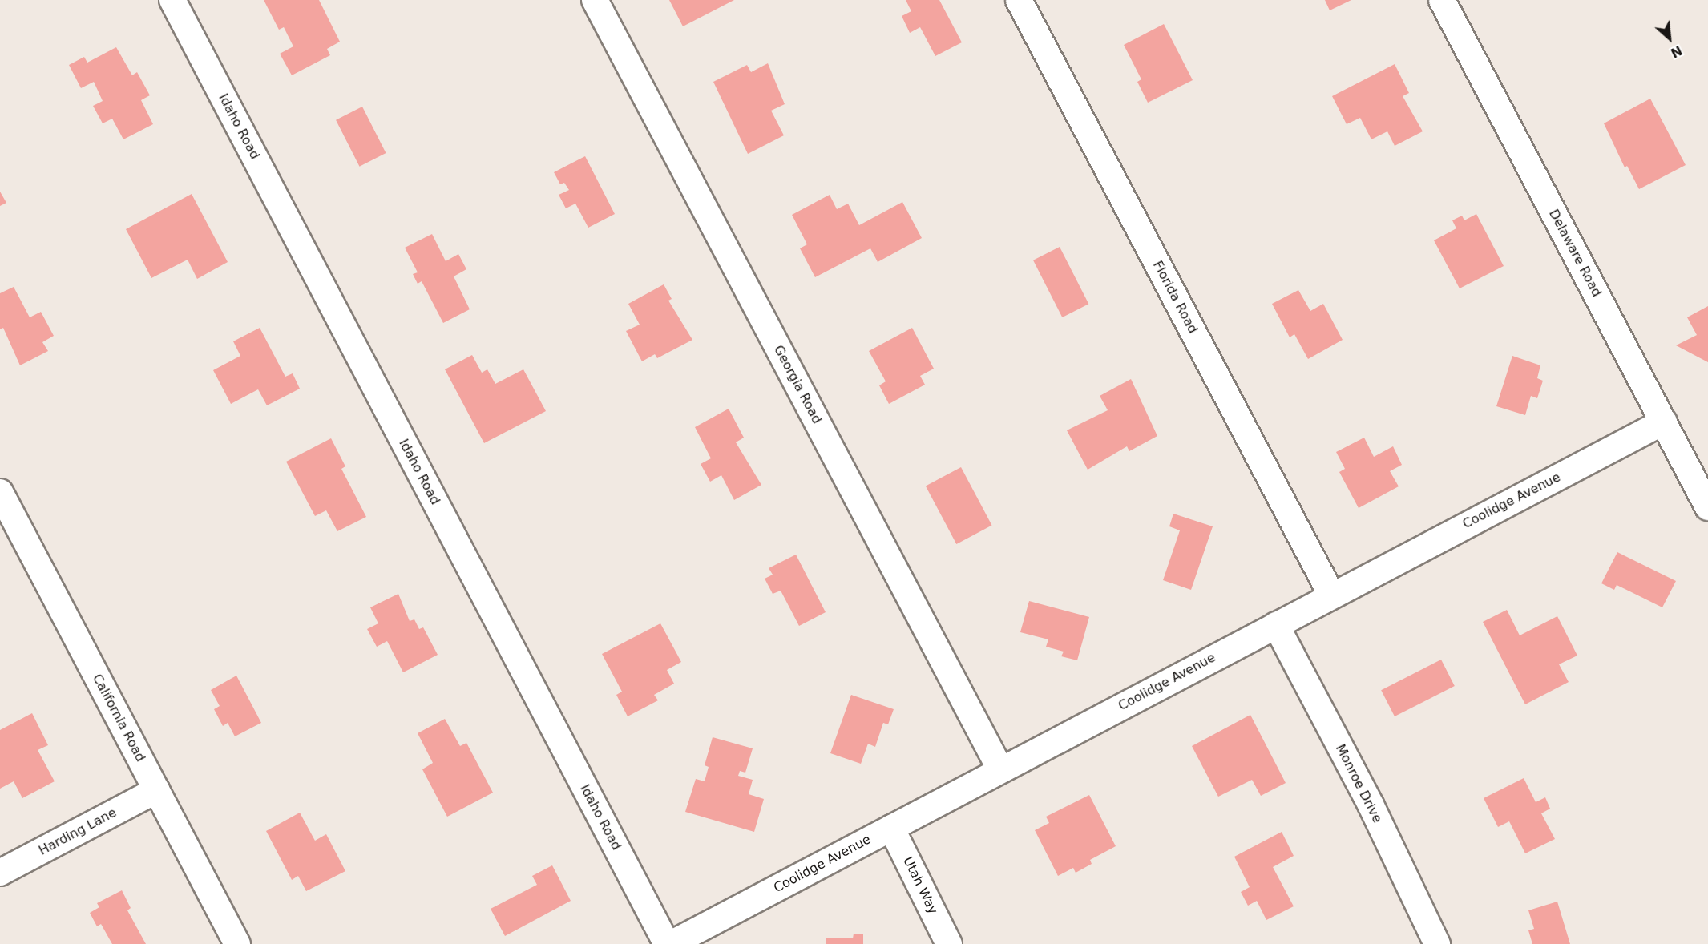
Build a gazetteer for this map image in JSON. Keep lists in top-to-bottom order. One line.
{"streets":{"street":["Idaho Road","Delaware Road","Florida Road","Georgia Road","Coolidge Avenue","California Road","Monroe Drive","Harding Lane","Utah Way"]},"crossings":[["Delaware Road","Coolidge Avenue"],["Florida Road","Coolidge Avenue"],["Georgia Road","Coolidge Avenue"],["Coolidge Avenue","Monroe Drive"],["Coolidge Avenue","Utah Way"],["California Road","Harding Lane"]],"north":"bottom right"}
